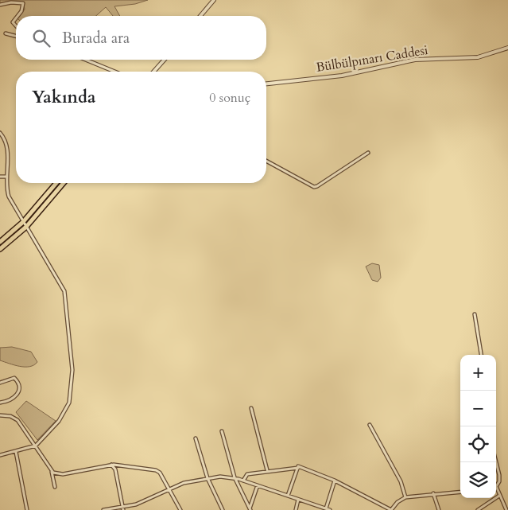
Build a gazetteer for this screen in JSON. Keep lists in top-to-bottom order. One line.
{"streets":{"street":["Bülbülpınarı Caddesi"]},"page":{"search":"Burada ara","heading":["Yakında","0 sonuç"],"map_buttons":["+","−"]}}
